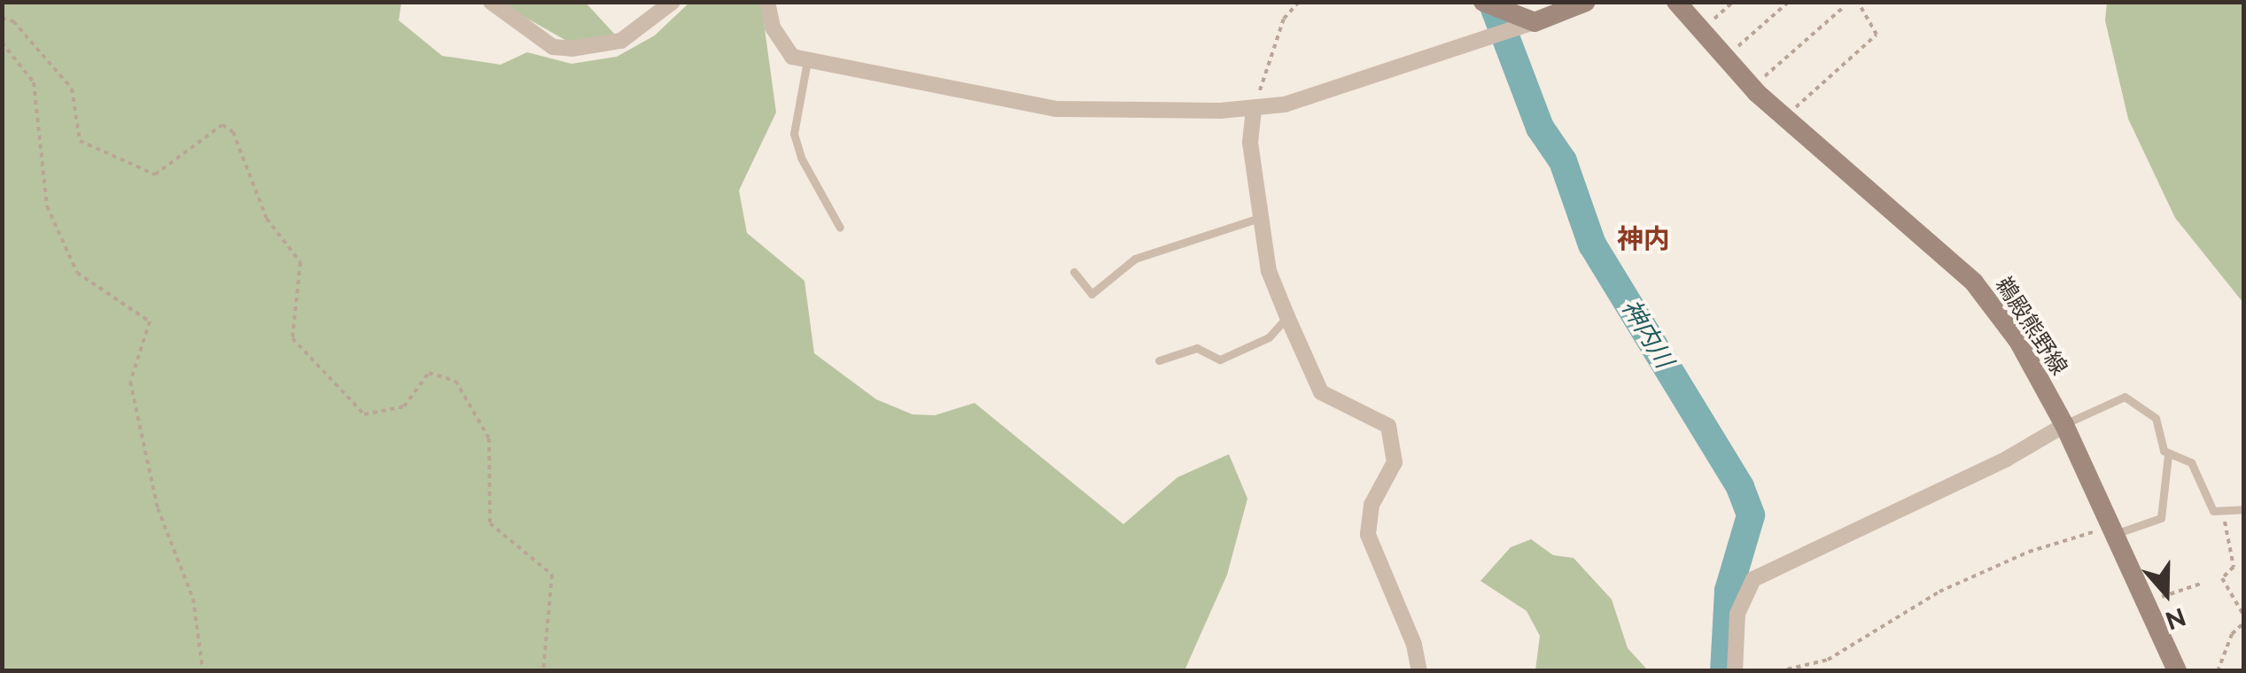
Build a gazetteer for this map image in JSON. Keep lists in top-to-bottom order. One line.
{"streets":{"main road":["鵜殿熊野線"]},"districts":["神内"],"water":["神内川"],"north":"bottom"}
